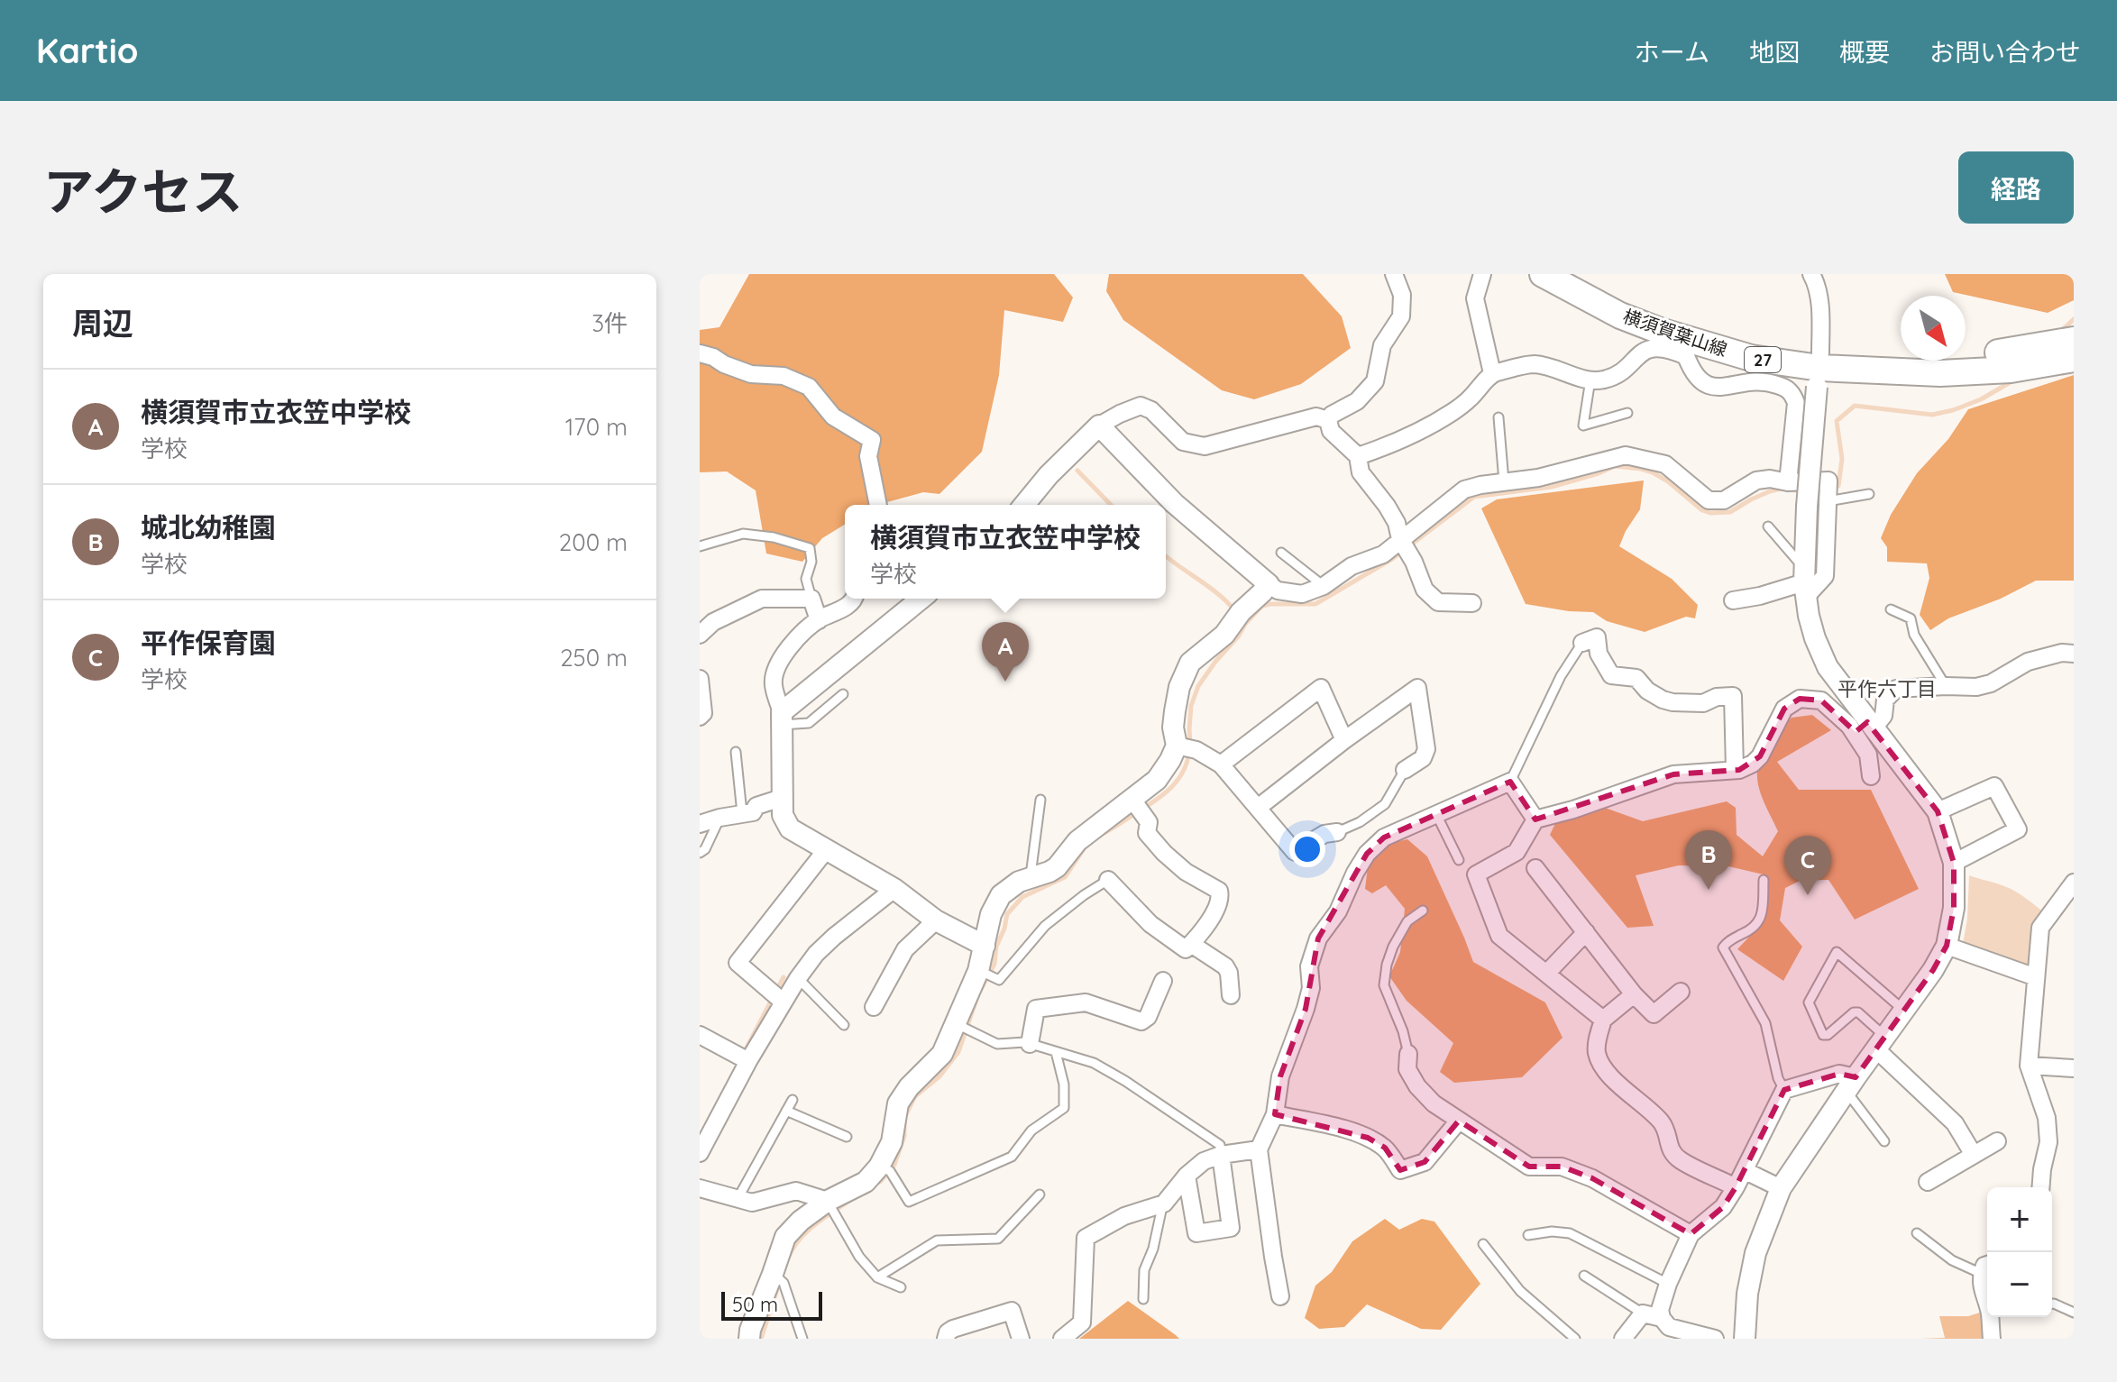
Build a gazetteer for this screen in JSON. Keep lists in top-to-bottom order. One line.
{"streets":{"main road":["横須賀葉山線","27"]},"districts":["平作六丁目"],"scale_bar":"50 m","north":"bottom right","page":{"header":"Kartio","nav":["ホーム","地図","概要","お問い合わせ"],"title":"アクセス","buttons":"経路","heading":["周辺","3件"],"list":[{"mark":"A","name":"横須賀市立衣笠中学校","note":"学校","value":"170 m"},{"mark":"B","name":"城北幼稚園","note":"学校","value":"200 m"},{"mark":"C","name":"平作保育園","note":"学校","value":"250 m"}],"popup":["横須賀市立衣笠中学校","学校"],"pins":["A","B","C"],"map_buttons":["+","−"],"scale":"50 m"}}
